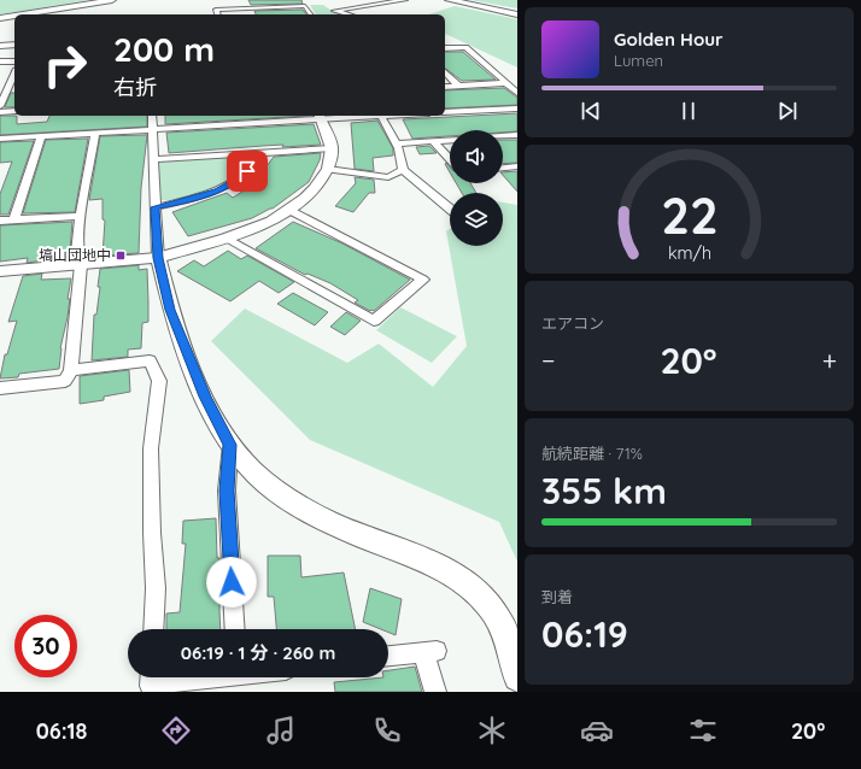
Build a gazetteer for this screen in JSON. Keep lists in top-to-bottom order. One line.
{"places":{"transit":["塙山団地中"]},"page":{"turn":["200 m","右折"],"song":["Golden Hour","Lumen"],"tile":["エアコン",["航続距離 · 71%","355 km"],["到着","06:19"]],"heat":["−","20°","+"],"limit":"30","trip":"06:19 · 1 分 · 260 m","tabs":["06:18","20°"],"gauge":["22","km/h"]}}
